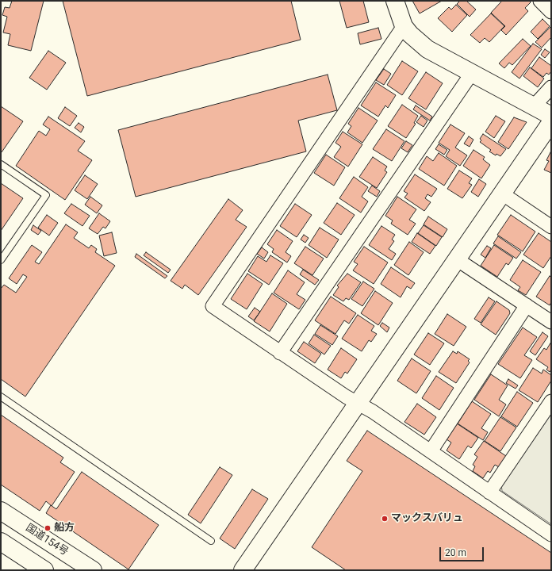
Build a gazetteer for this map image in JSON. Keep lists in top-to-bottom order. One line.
{"streets":{"main road":["国道154号"]},"places":["マックスバリュ","船方"],"scale_bar":"20 m"}
